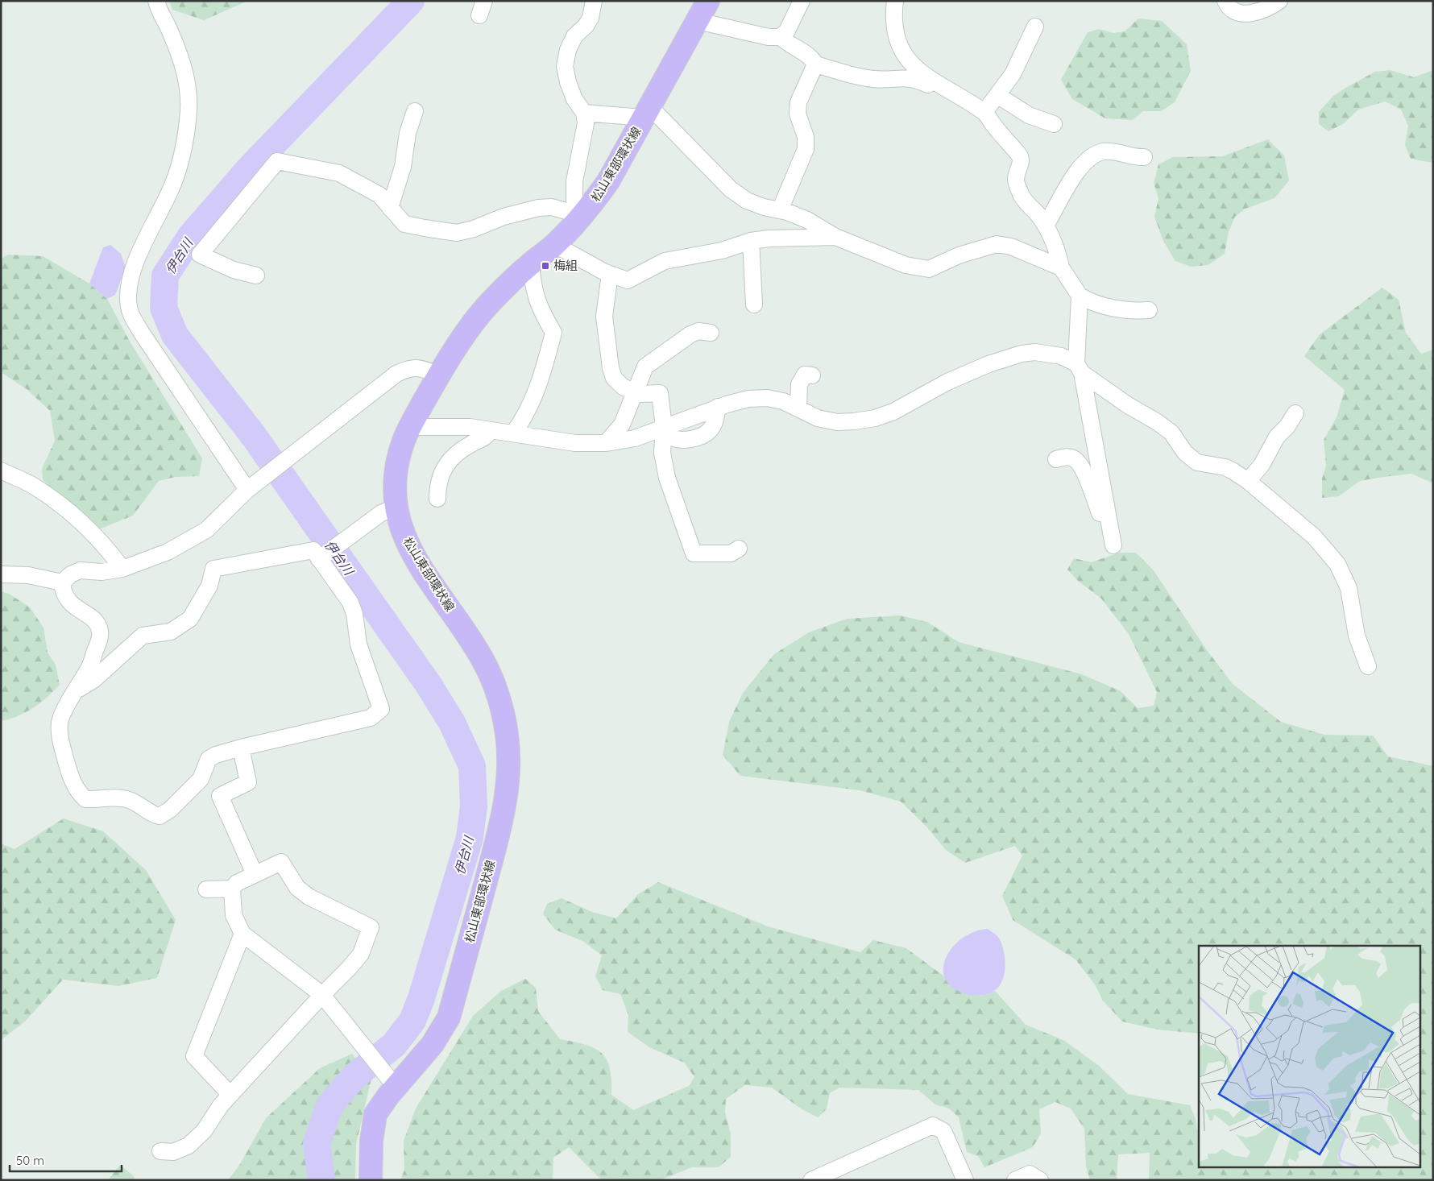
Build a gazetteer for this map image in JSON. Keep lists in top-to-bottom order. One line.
{"streets":{"main road":["松山東部環状線"]},"water":["伊台川"],"places":{"transit":["梅組"]},"scale_bar":"50 m"}
